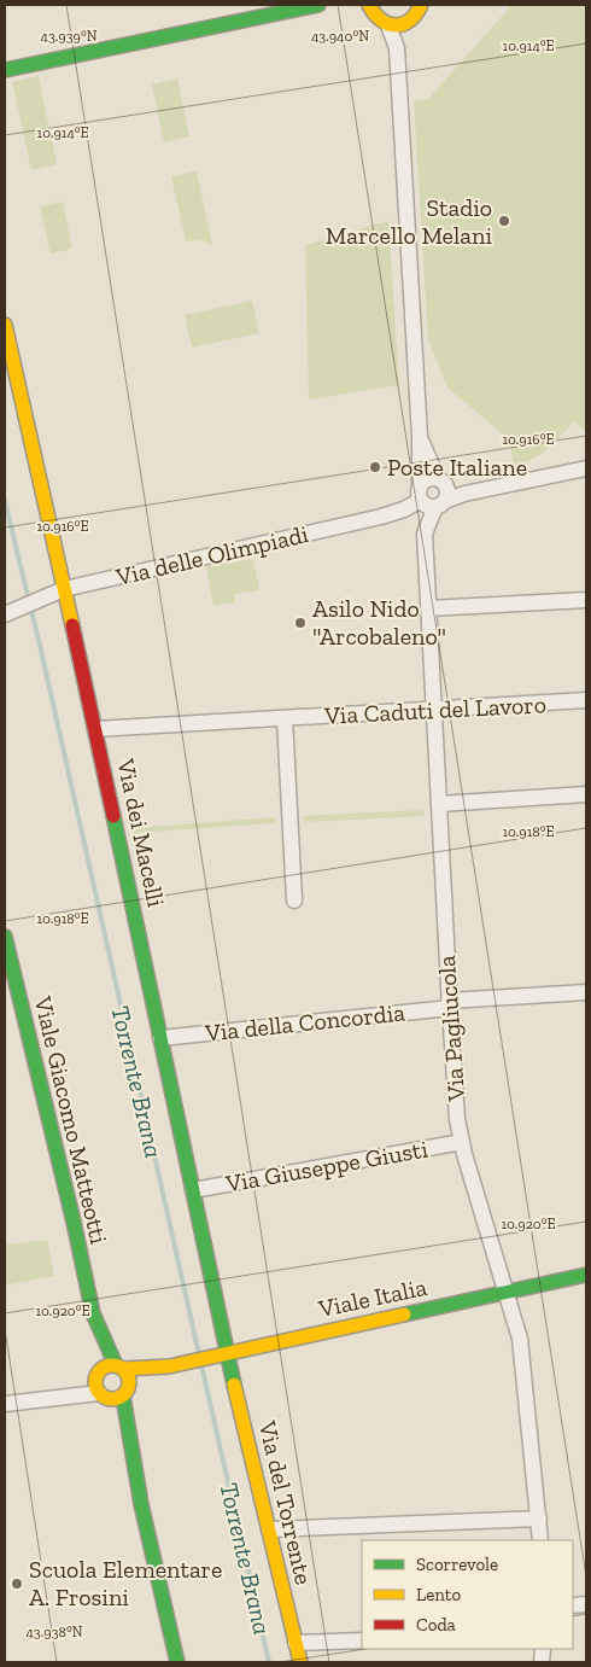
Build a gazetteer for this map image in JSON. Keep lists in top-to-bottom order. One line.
{"streets":{"street":["Via delle Olimpiadi","Via Caduti del Lavoro","Via dei Macelli","Via della Concordia","Via Pagliucola","Viale Giacomo Matteotti","Via Giuseppe Giusti","Viale Italia","Via del Torrente"]},"crossings":[["Via delle Olimpiadi","Via dei Macelli"],["Via delle Olimpiadi","Via Pagliucola"],["Via Caduti del Lavoro","Via dei Macelli"],["Via Caduti del Lavoro","Via Pagliucola"],["Via dei Macelli","Via della Concordia"],["Via dei Macelli","Via Giuseppe Giusti"],["Via dei Macelli","Viale Italia"],["Via dei Macelli","Via del Torrente"],["Via della Concordia","Via Pagliucola"],["Via Pagliucola","Via Giuseppe Giusti"],["Via Pagliucola","Viale Italia"],["Viale Giacomo Matteotti","Viale Italia"],["Viale Italia","Via del Torrente"]],"water":["Torrente Brana"],"places":["Stadio Marcello Melani","Poste Italiane","Asilo Nido \"Arcobaleno\"","Scuola Elementare A. Frosini"],"legend":["Scorrevole","Lento","Coda"],"coordinates":["43.940°N","43.939°N","10.914°E","10.916°E","10.918°E","10.920°E","43.938°N"]}
